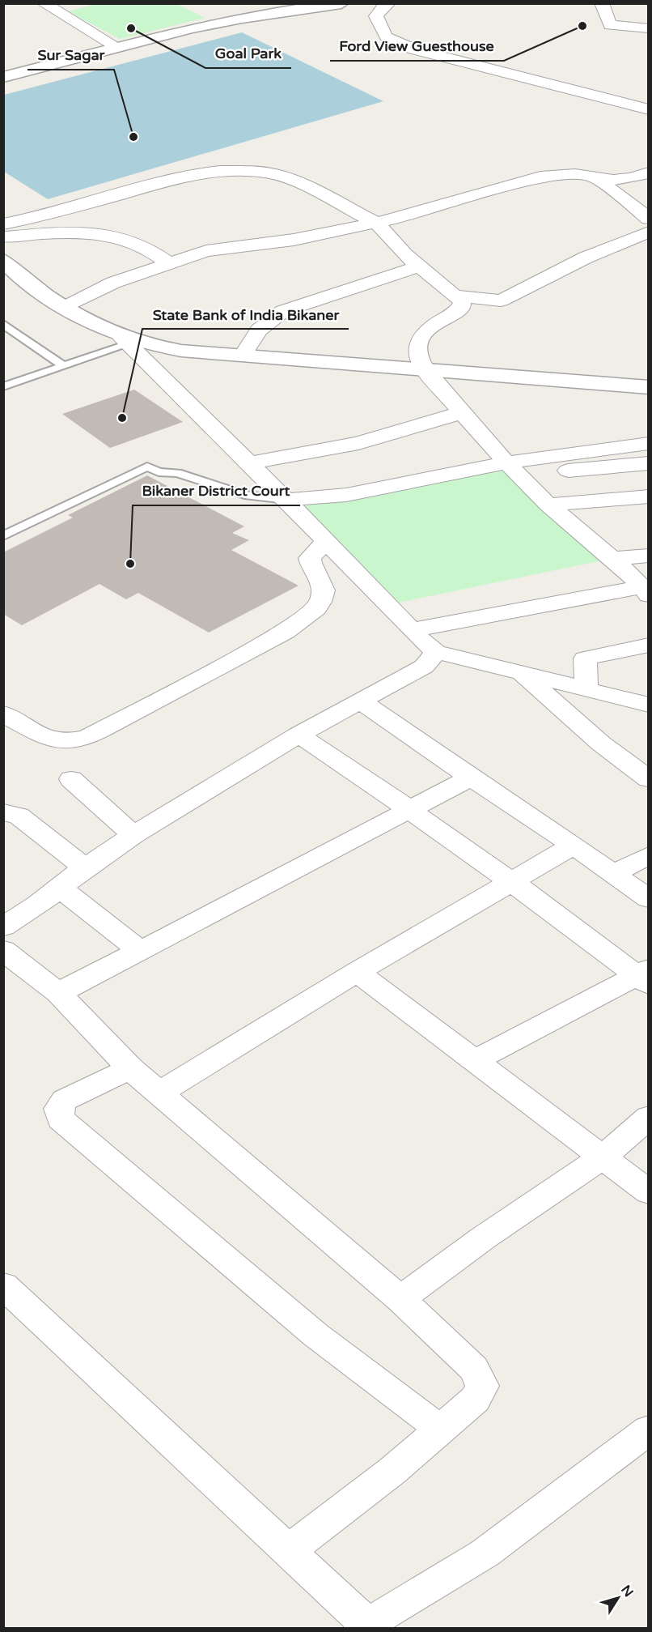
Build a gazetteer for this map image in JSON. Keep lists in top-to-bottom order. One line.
{"places":["Ford View Guesthouse","Goal Park","Sur Sagar","State Bank of India Bikaner","Bikaner District Court"],"north":"top right"}
